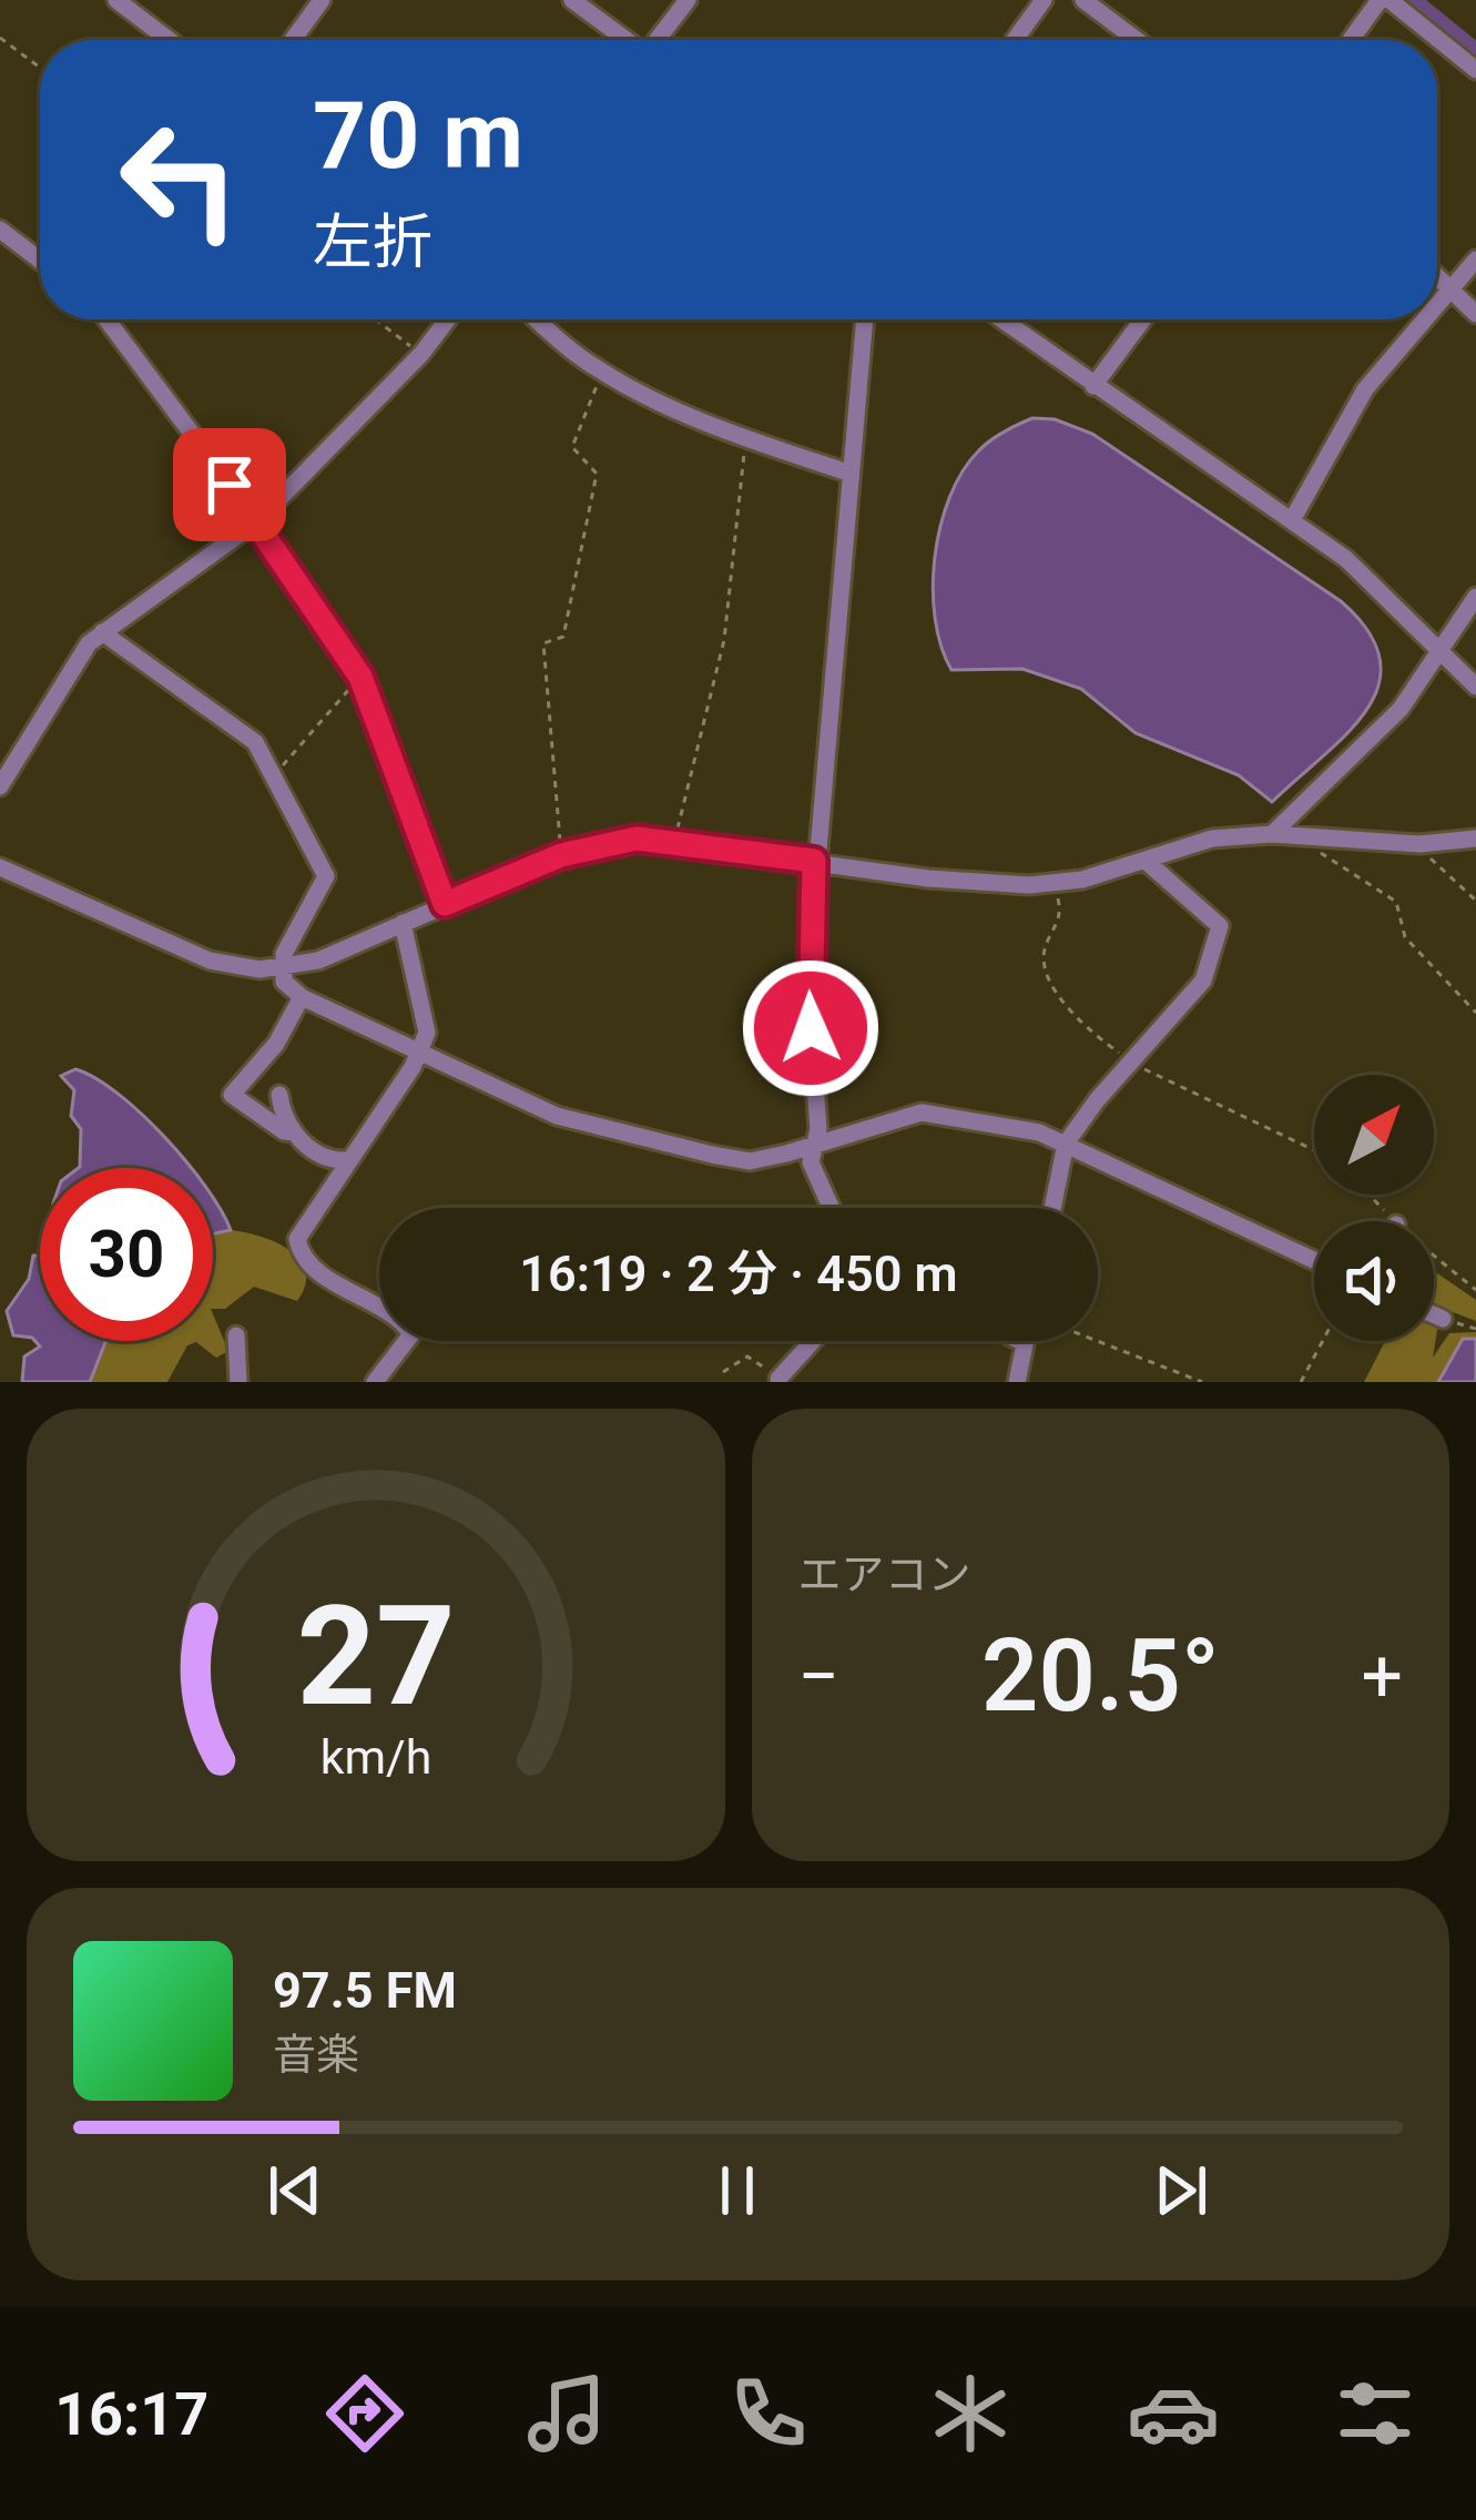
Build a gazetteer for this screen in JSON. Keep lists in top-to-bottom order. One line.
{"north":"top right","page":{"turn":["70 m","左折"],"limit":"30","trip":"16:19 · 2 分 · 450 m","tile":"エアコン","heat":["−","20.5°","+"],"song":["97.5 FM","音楽"],"tabs":"16:17","gauge":["27","km/h"]}}
